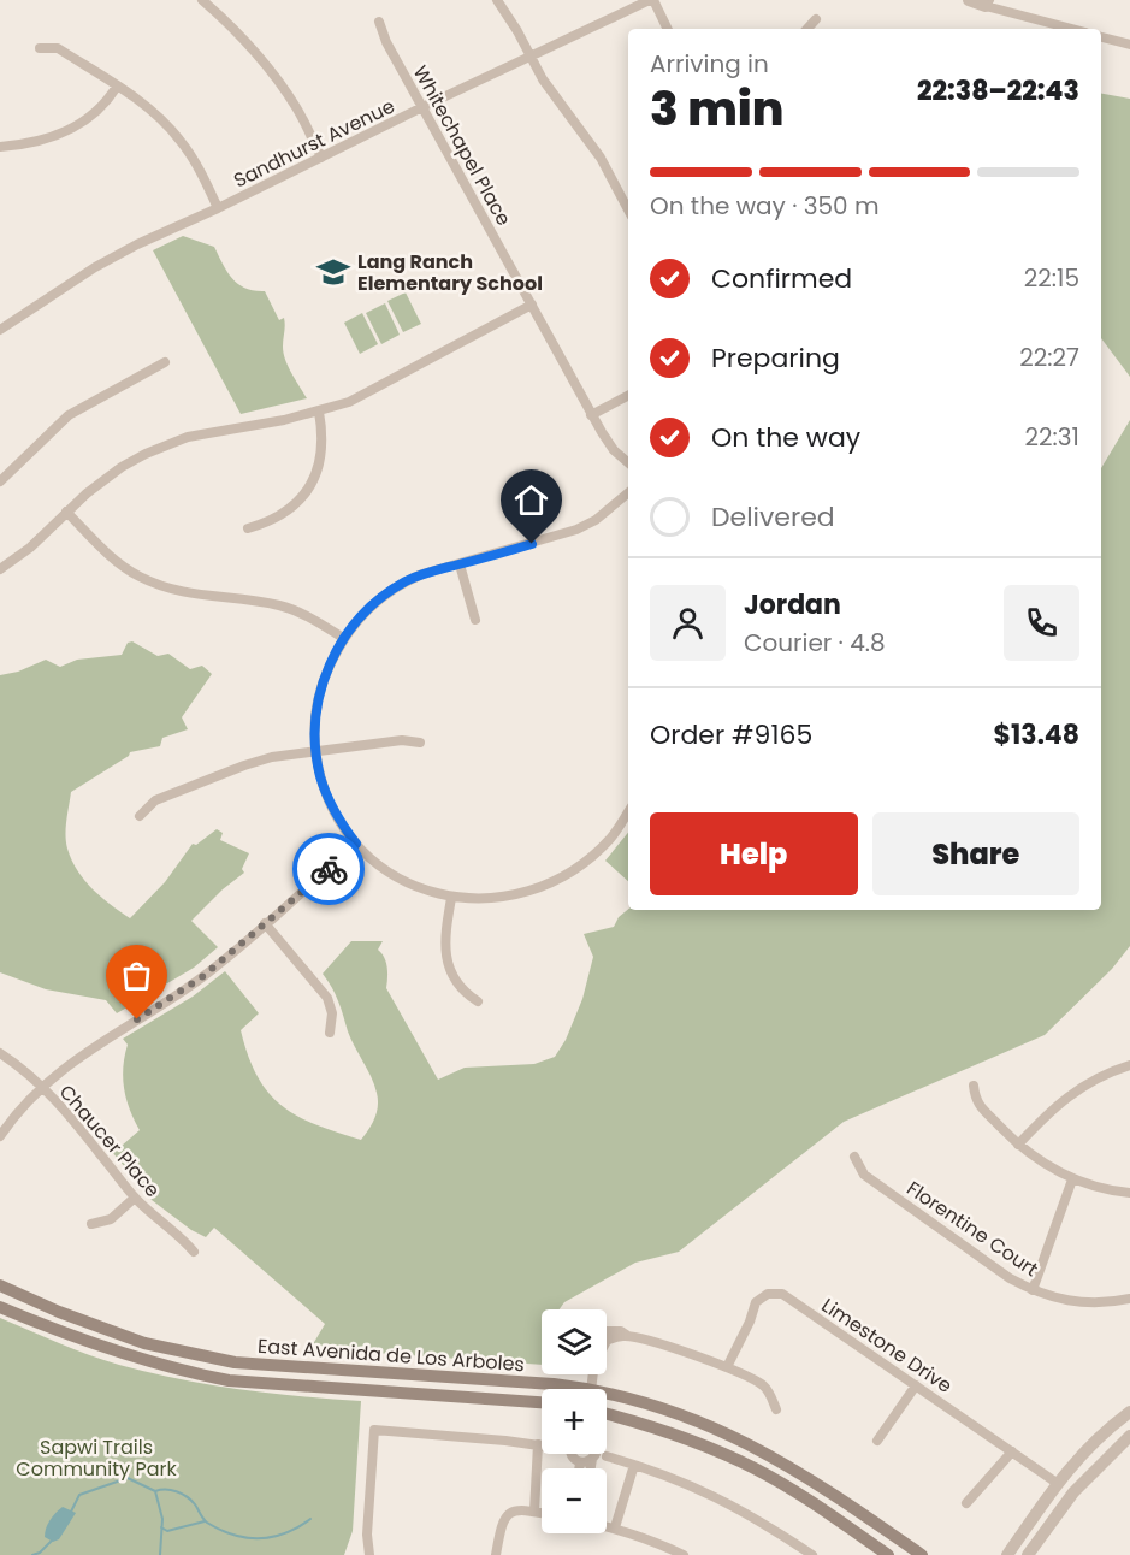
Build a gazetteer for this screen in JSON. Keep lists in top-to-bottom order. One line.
{"streets":{"main road":["East Avenida de Los Arboles"],"street":["Sandhurst Avenue","Whitechapel Place","Chaucer Place","Florentine Court","Limestone Drive"]},"crossings":[["Sandhurst Avenue","Whitechapel Place"]],"parks":["Sapwi Trails Community Park"],"places":{"school or university":["Lang Ranch Elementary School"]},"page":{"heading":["3 min","Arriving in","22:38–22:43"],"panel":["Jordan","Courier · 4.8","Order #9165","$13.48"],"bar":"On the way · 350 m","list":[["Confirmed","22:15"],["Preparing","22:27"],["On the way","22:31"],"Delivered"],"buttons":["Help","Share"],"map_buttons":["+","−"]}}
